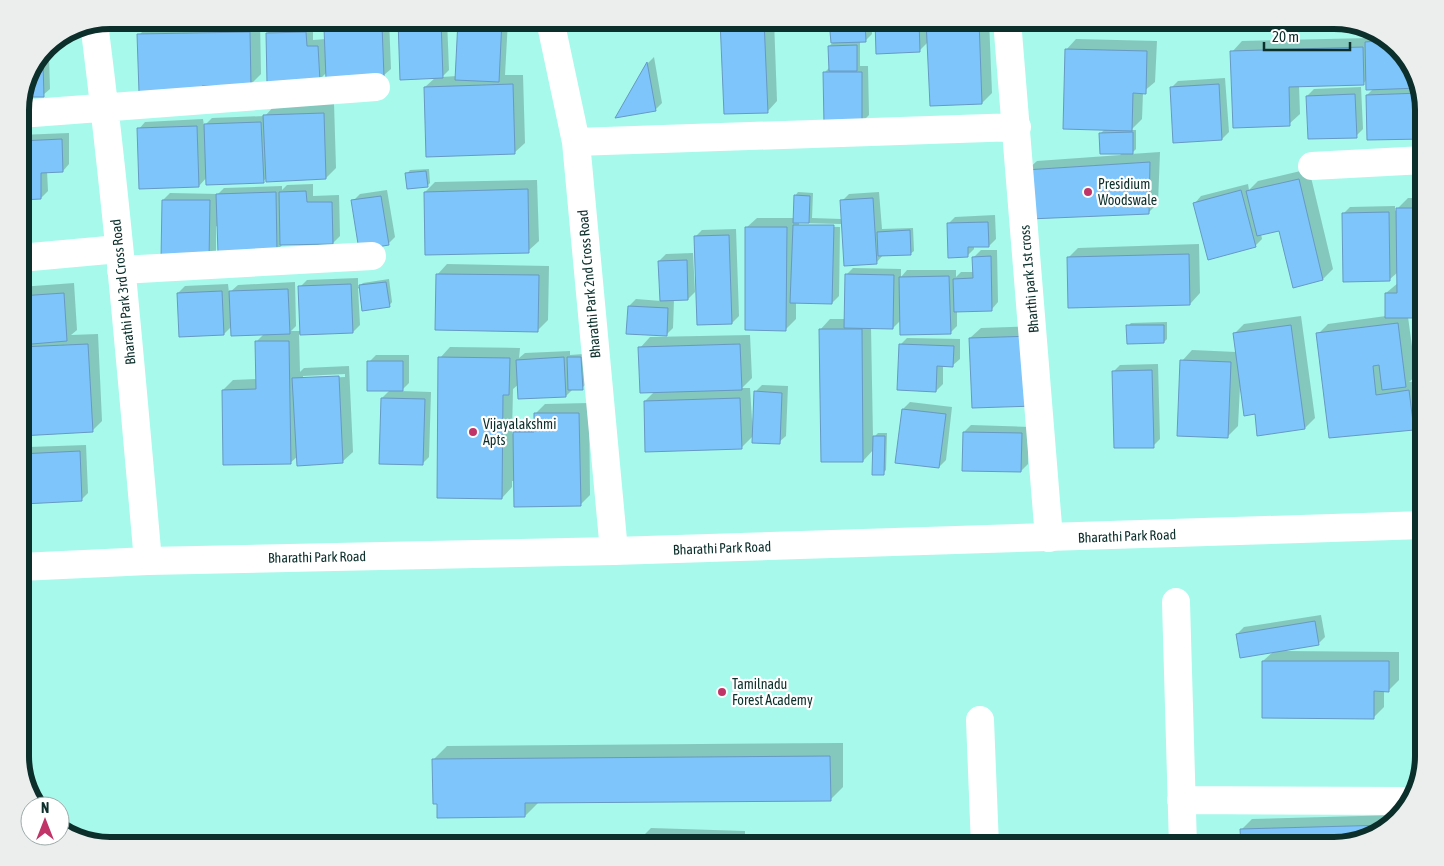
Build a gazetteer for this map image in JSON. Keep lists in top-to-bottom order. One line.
{"streets":{"street":["Bharthi park 1st cross","Bharathi Park 2nd Cross Road","Bharathi Park 3rd Cross Road","Bharathi Park Road"]},"crossings":[["Bharthi park 1st cross","Bharathi Park Road"],["Bharathi Park 2nd Cross Road","Bharathi Park Road"],["Bharathi Park 3rd Cross Road","Bharathi Park Road"]],"places":["Presidium Woodswale","Vijayalakshmi Apts","Tamilnadu Forest Academy"],"scale_bar":"20 m","north":"top"}
